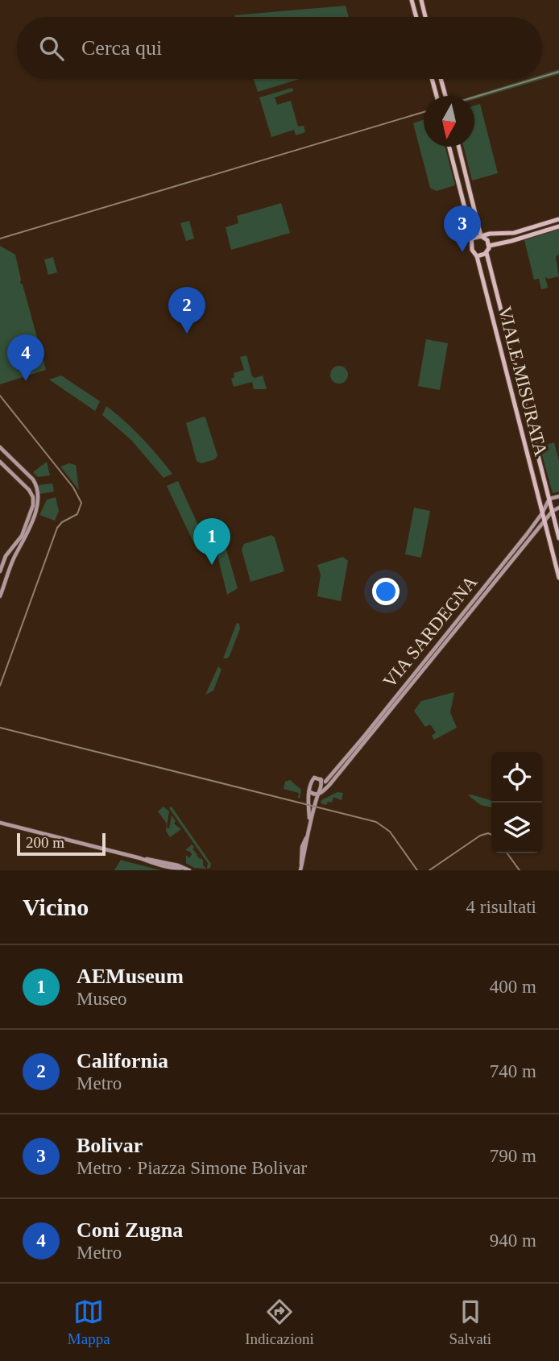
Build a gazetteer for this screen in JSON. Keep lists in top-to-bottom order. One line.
{"streets":{"main road":["VIALE MISURATA","VIA SARDEGNA"]},"crossings":[["VIALE MISURATA","VIA SARDEGNA"]],"scale_bar":"200 m","north":"bottom","page":{"search":"Cerca qui","pins":["3","2","4","1"],"scale":"200 m","heading":["Vicino","4 risultati"],"list":[{"mark":"1","name":"AEMuseum","note":"Museo","value":"400 m"},{"mark":"2","name":"California","note":"Metro","value":"740 m"},{"mark":"3","name":"Bolivar","note":"Metro · Piazza Simone Bolivar","value":"790 m"},{"mark":"4","name":"Coni Zugna","note":"Metro","value":"940 m"}],"nav":["Mappa","Indicazioni","Salvati"]}}
